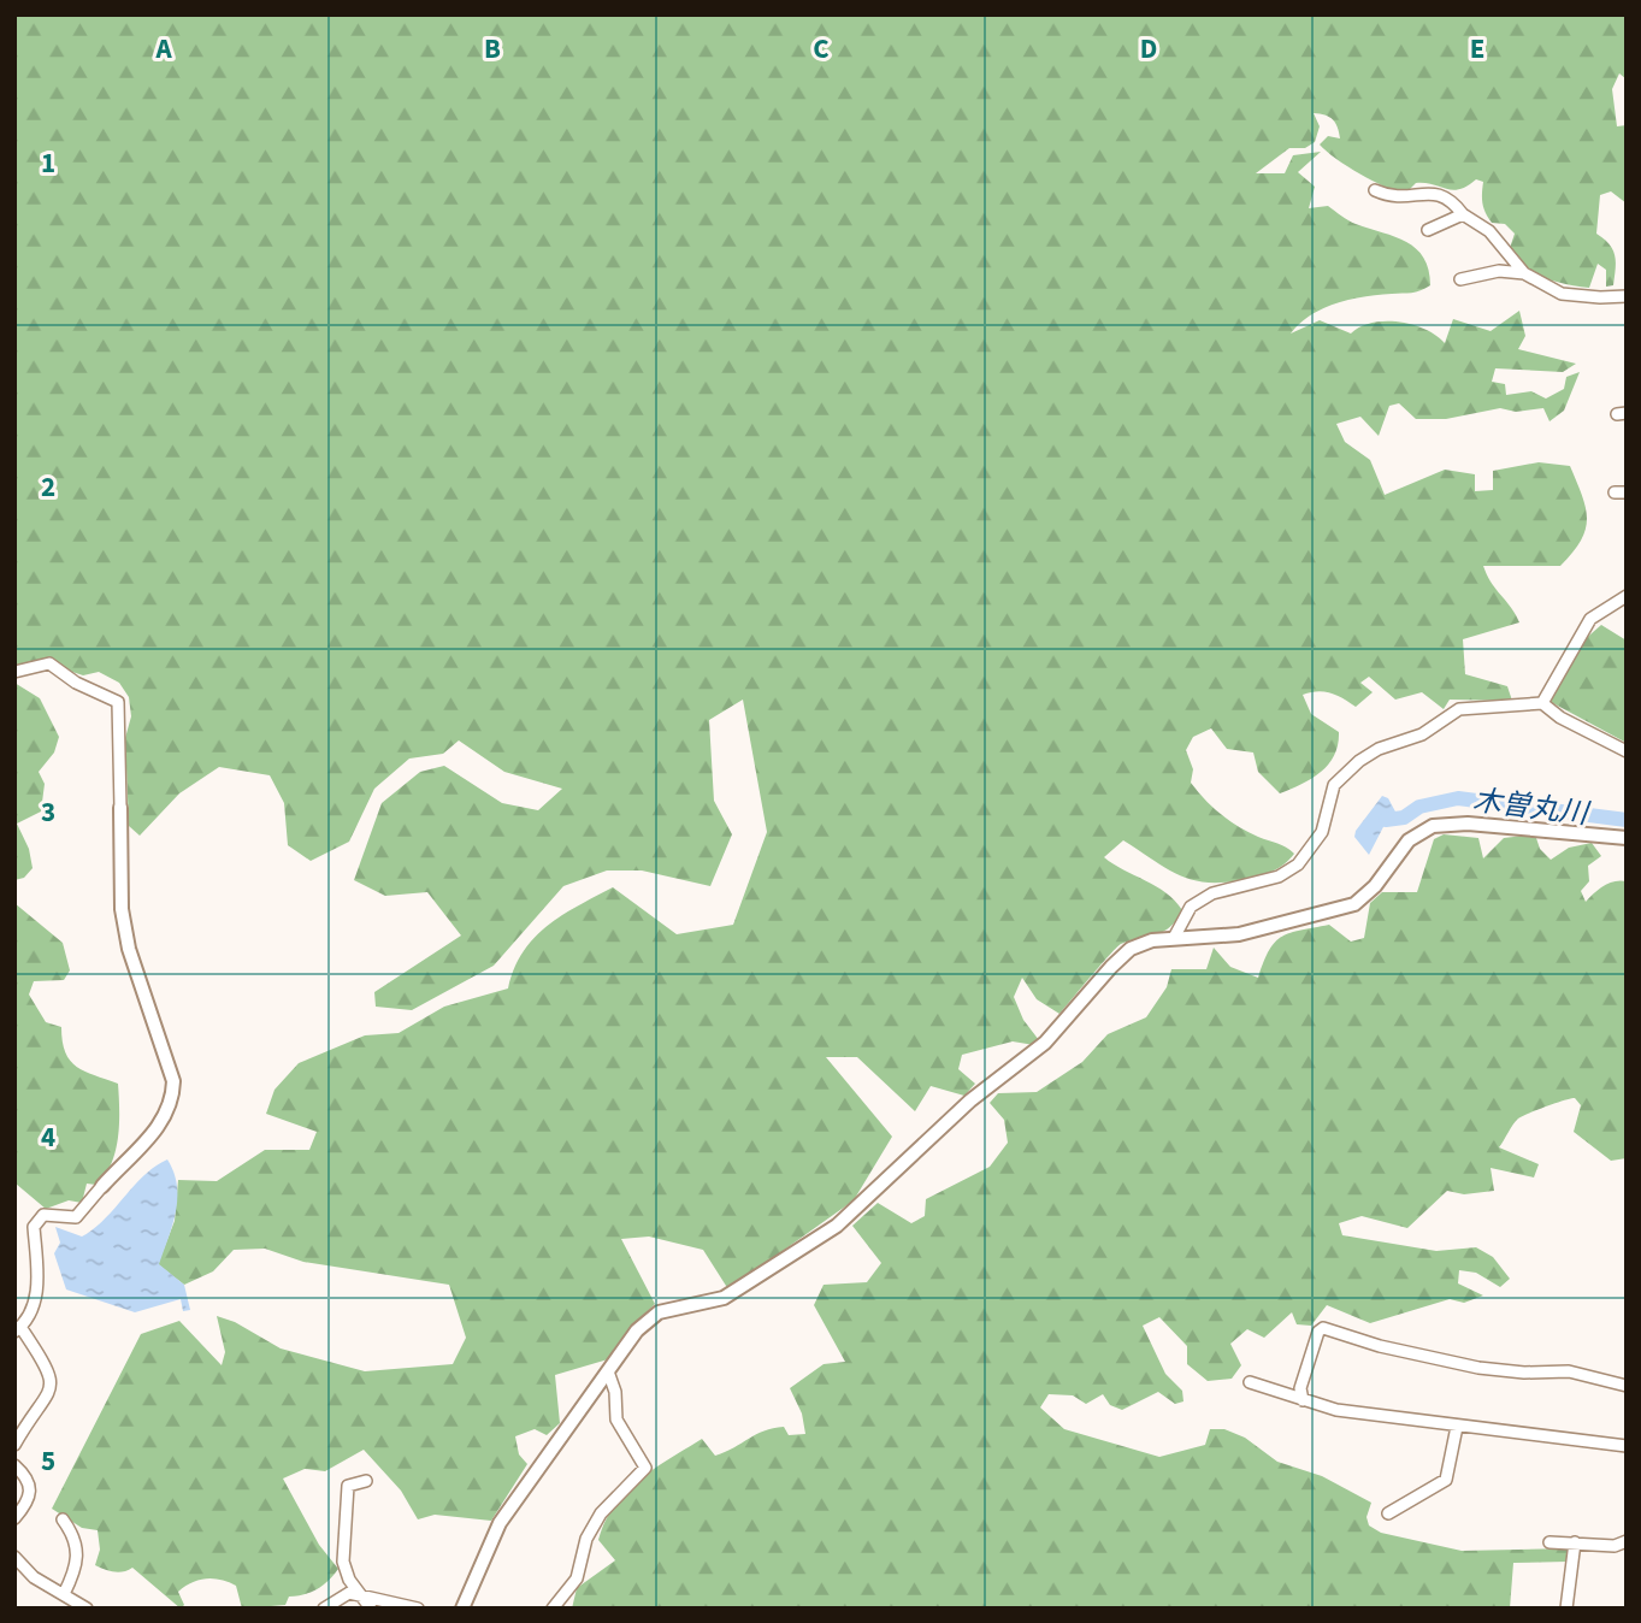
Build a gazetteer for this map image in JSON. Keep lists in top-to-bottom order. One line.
{"water":["木曽丸川"],"grid":{"columns":["A","B","C","D","E"],"rows":["1","2","3","4","5"]}}
